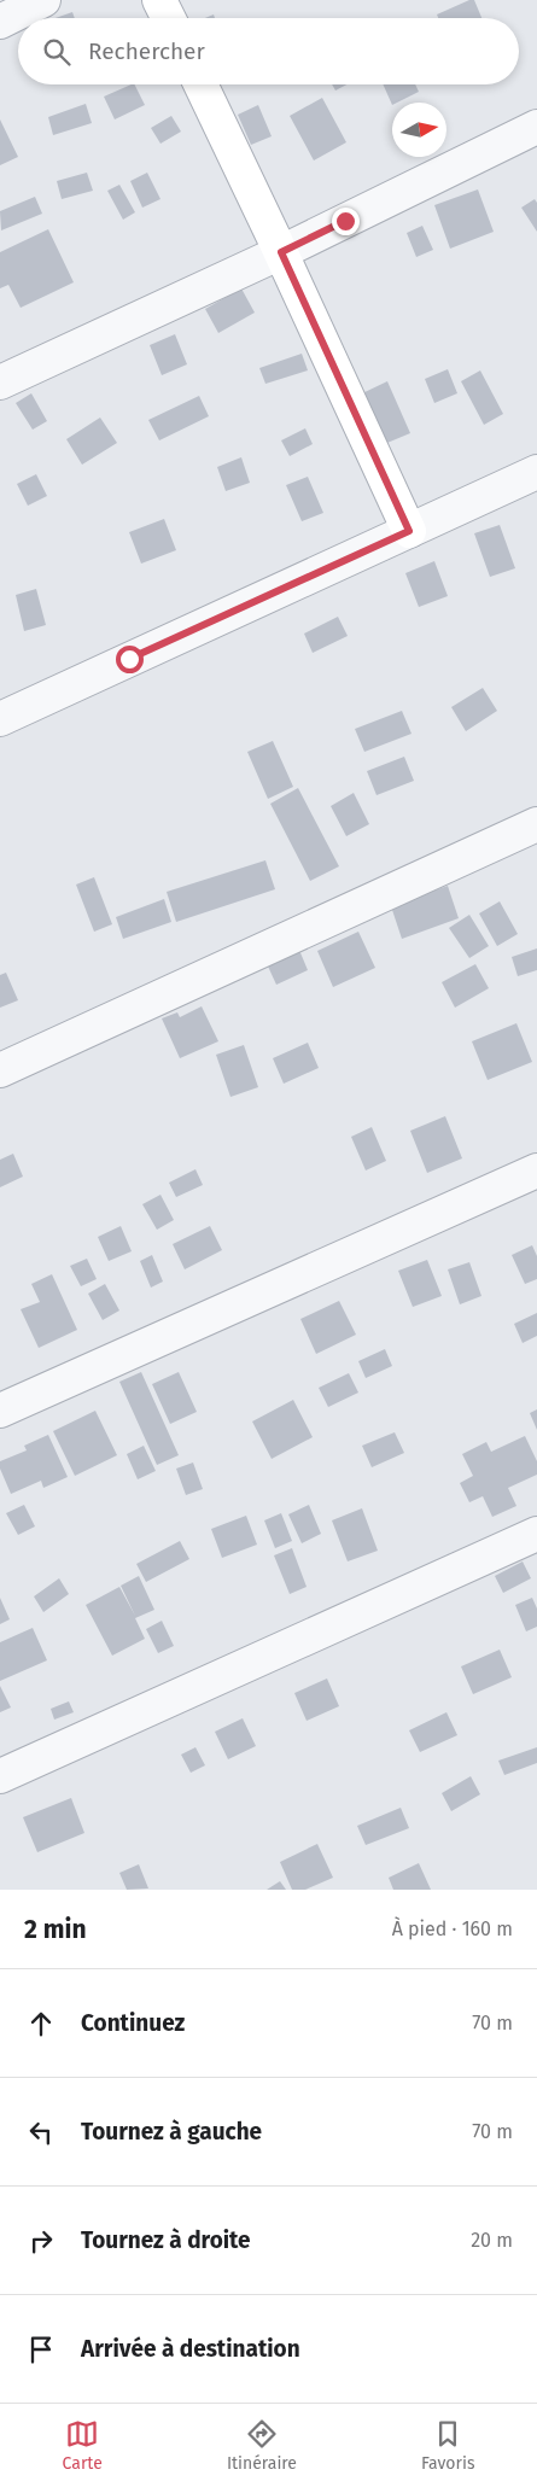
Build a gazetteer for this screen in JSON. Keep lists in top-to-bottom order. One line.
{"north":"right","page":{"search":"Rechercher","heading":["2 min","À pied · 160 m"],"list":[["Continuez","70 m"],["Tournez à gauche","70 m"],["Tournez à droite","20 m"],"Arrivée à destination"],"nav":["Carte","Itinéraire","Favoris"]}}
